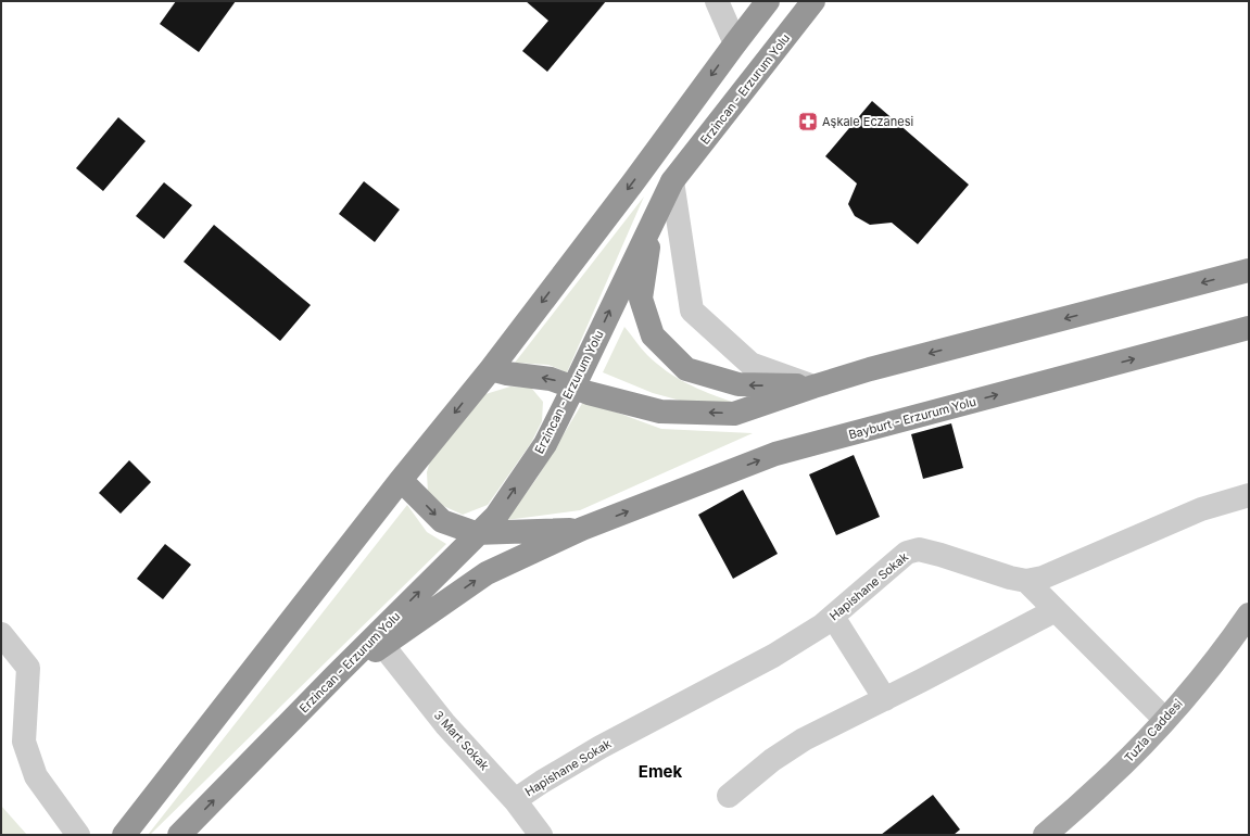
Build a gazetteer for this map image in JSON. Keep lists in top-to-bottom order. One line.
{"streets":{"highway":["Erzincan - Erzurum Yolu","Bayburt - Erzurum Yolu"],"main road":["Tuzla Caddesi"],"street":["Hapishane Sokak","3 Mart Sokak"]},"crossings":[["Erzincan - Erzurum Yolu","Bayburt - Erzurum Yolu"],["Bayburt - Erzurum Yolu","3 Mart Sokak"],["Hapishane Sokak","3 Mart Sokak"]],"districts":["Emek"],"places":{"pharmacy":["Aşkale Eczanesi"]}}
